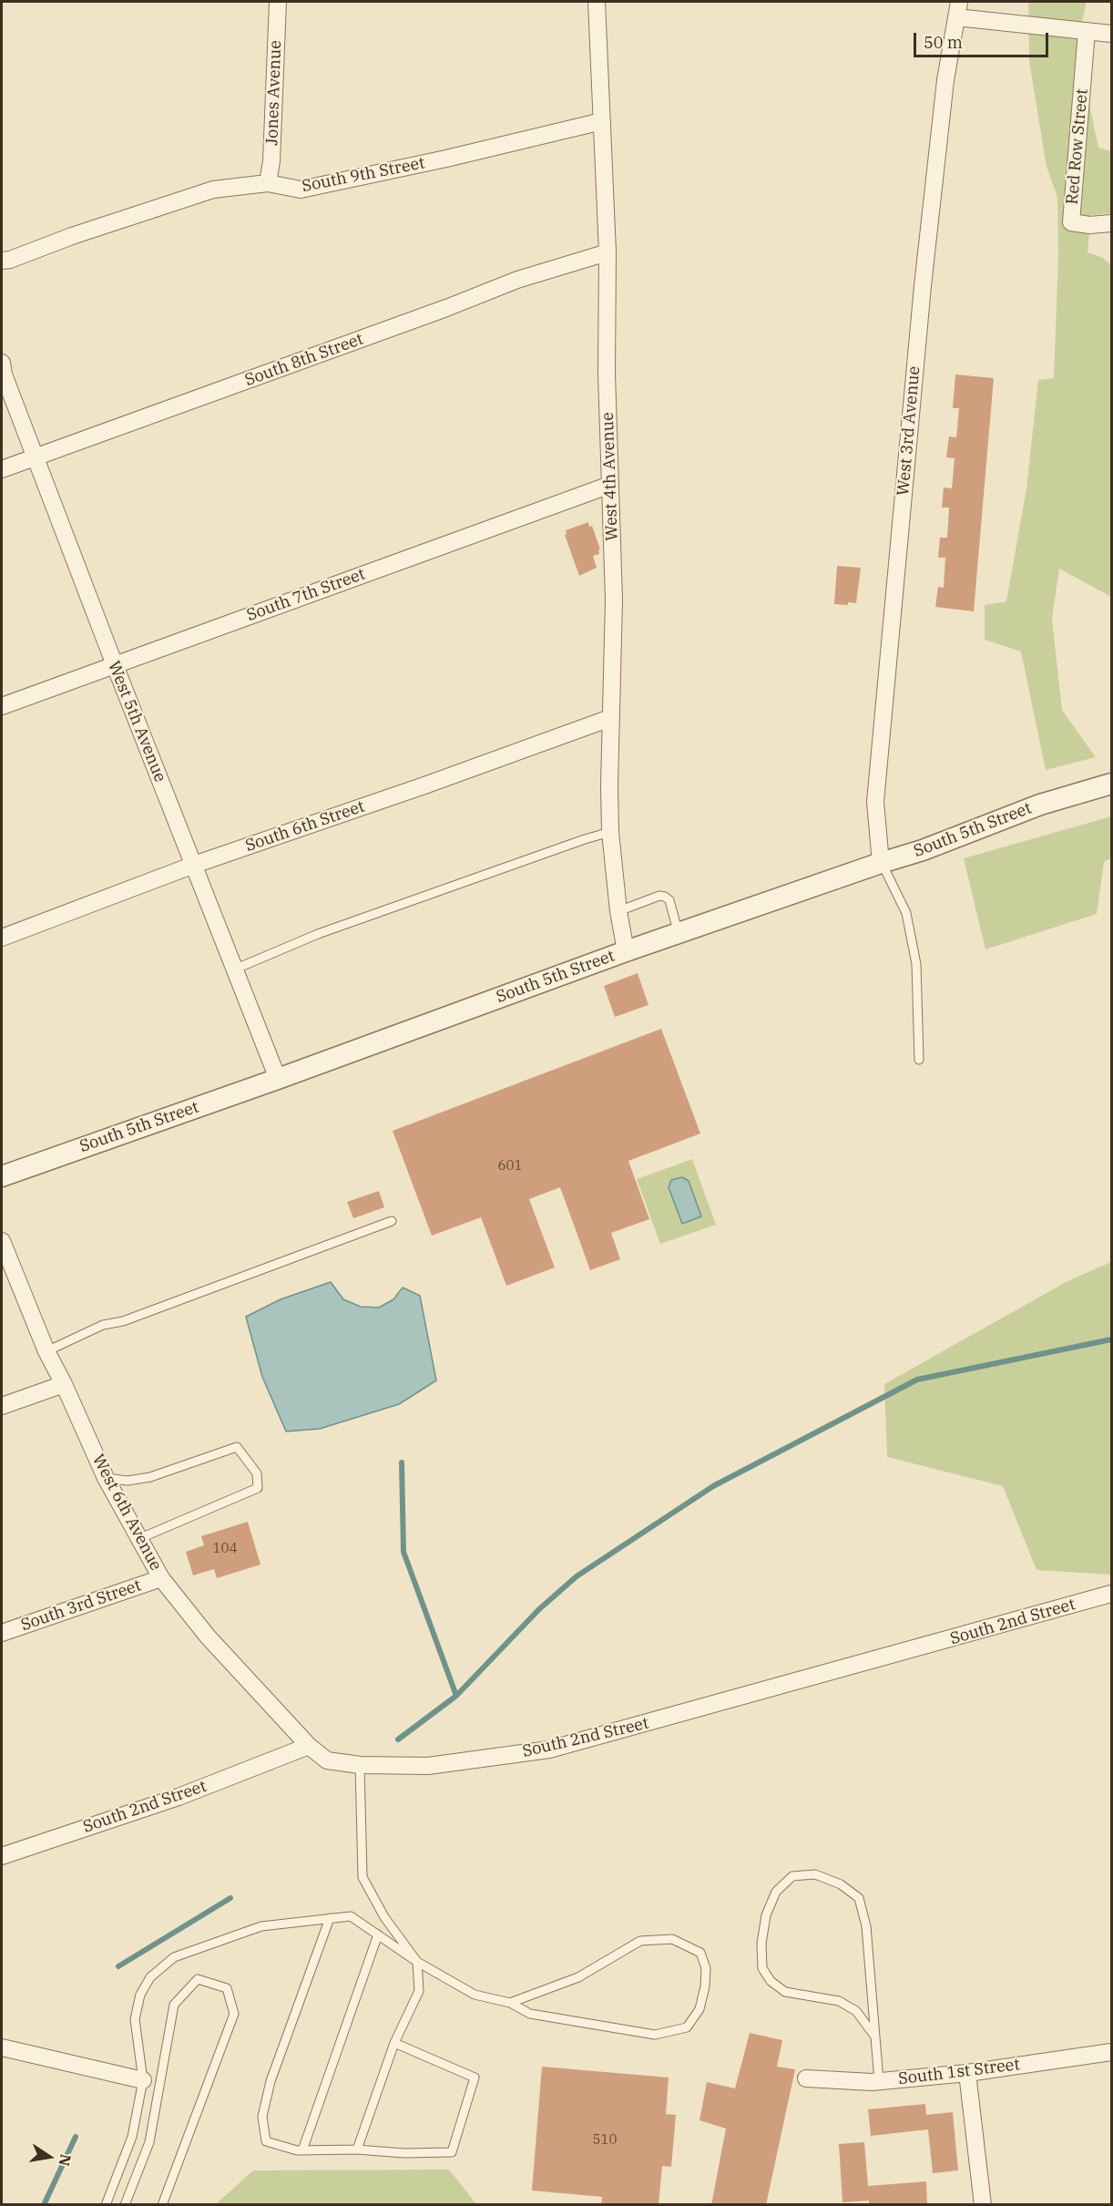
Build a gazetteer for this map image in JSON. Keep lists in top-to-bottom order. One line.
{"streets":{"street":["Jones Avenue","Red Row Street","South 9th Street","South 8th Street","West 3rd Avenue","West 4th Avenue","South 7th Street","West 5th Avenue","South 6th Street","South 5th Street","West 6th Avenue","South 3rd Street","South 2nd Street","South 1st Street"]},"crossings":[["Jones Avenue","South 9th Street"],["South 9th Street","West 4th Avenue"],["South 8th Street","West 4th Avenue"],["South 8th Street","West 5th Avenue"],["West 3rd Avenue","South 5th Street"],["West 4th Avenue","South 7th Street"],["West 4th Avenue","South 6th Street"],["West 4th Avenue","South 5th Street"],["South 7th Street","West 5th Avenue"],["West 5th Avenue","South 6th Street"],["West 5th Avenue","South 5th Street"],["West 6th Avenue","South 3rd Street"],["West 6th Avenue","South 2nd Street"]],"house_numbers":["601","104","510"],"scale_bar":"50 m","north":"right"}
